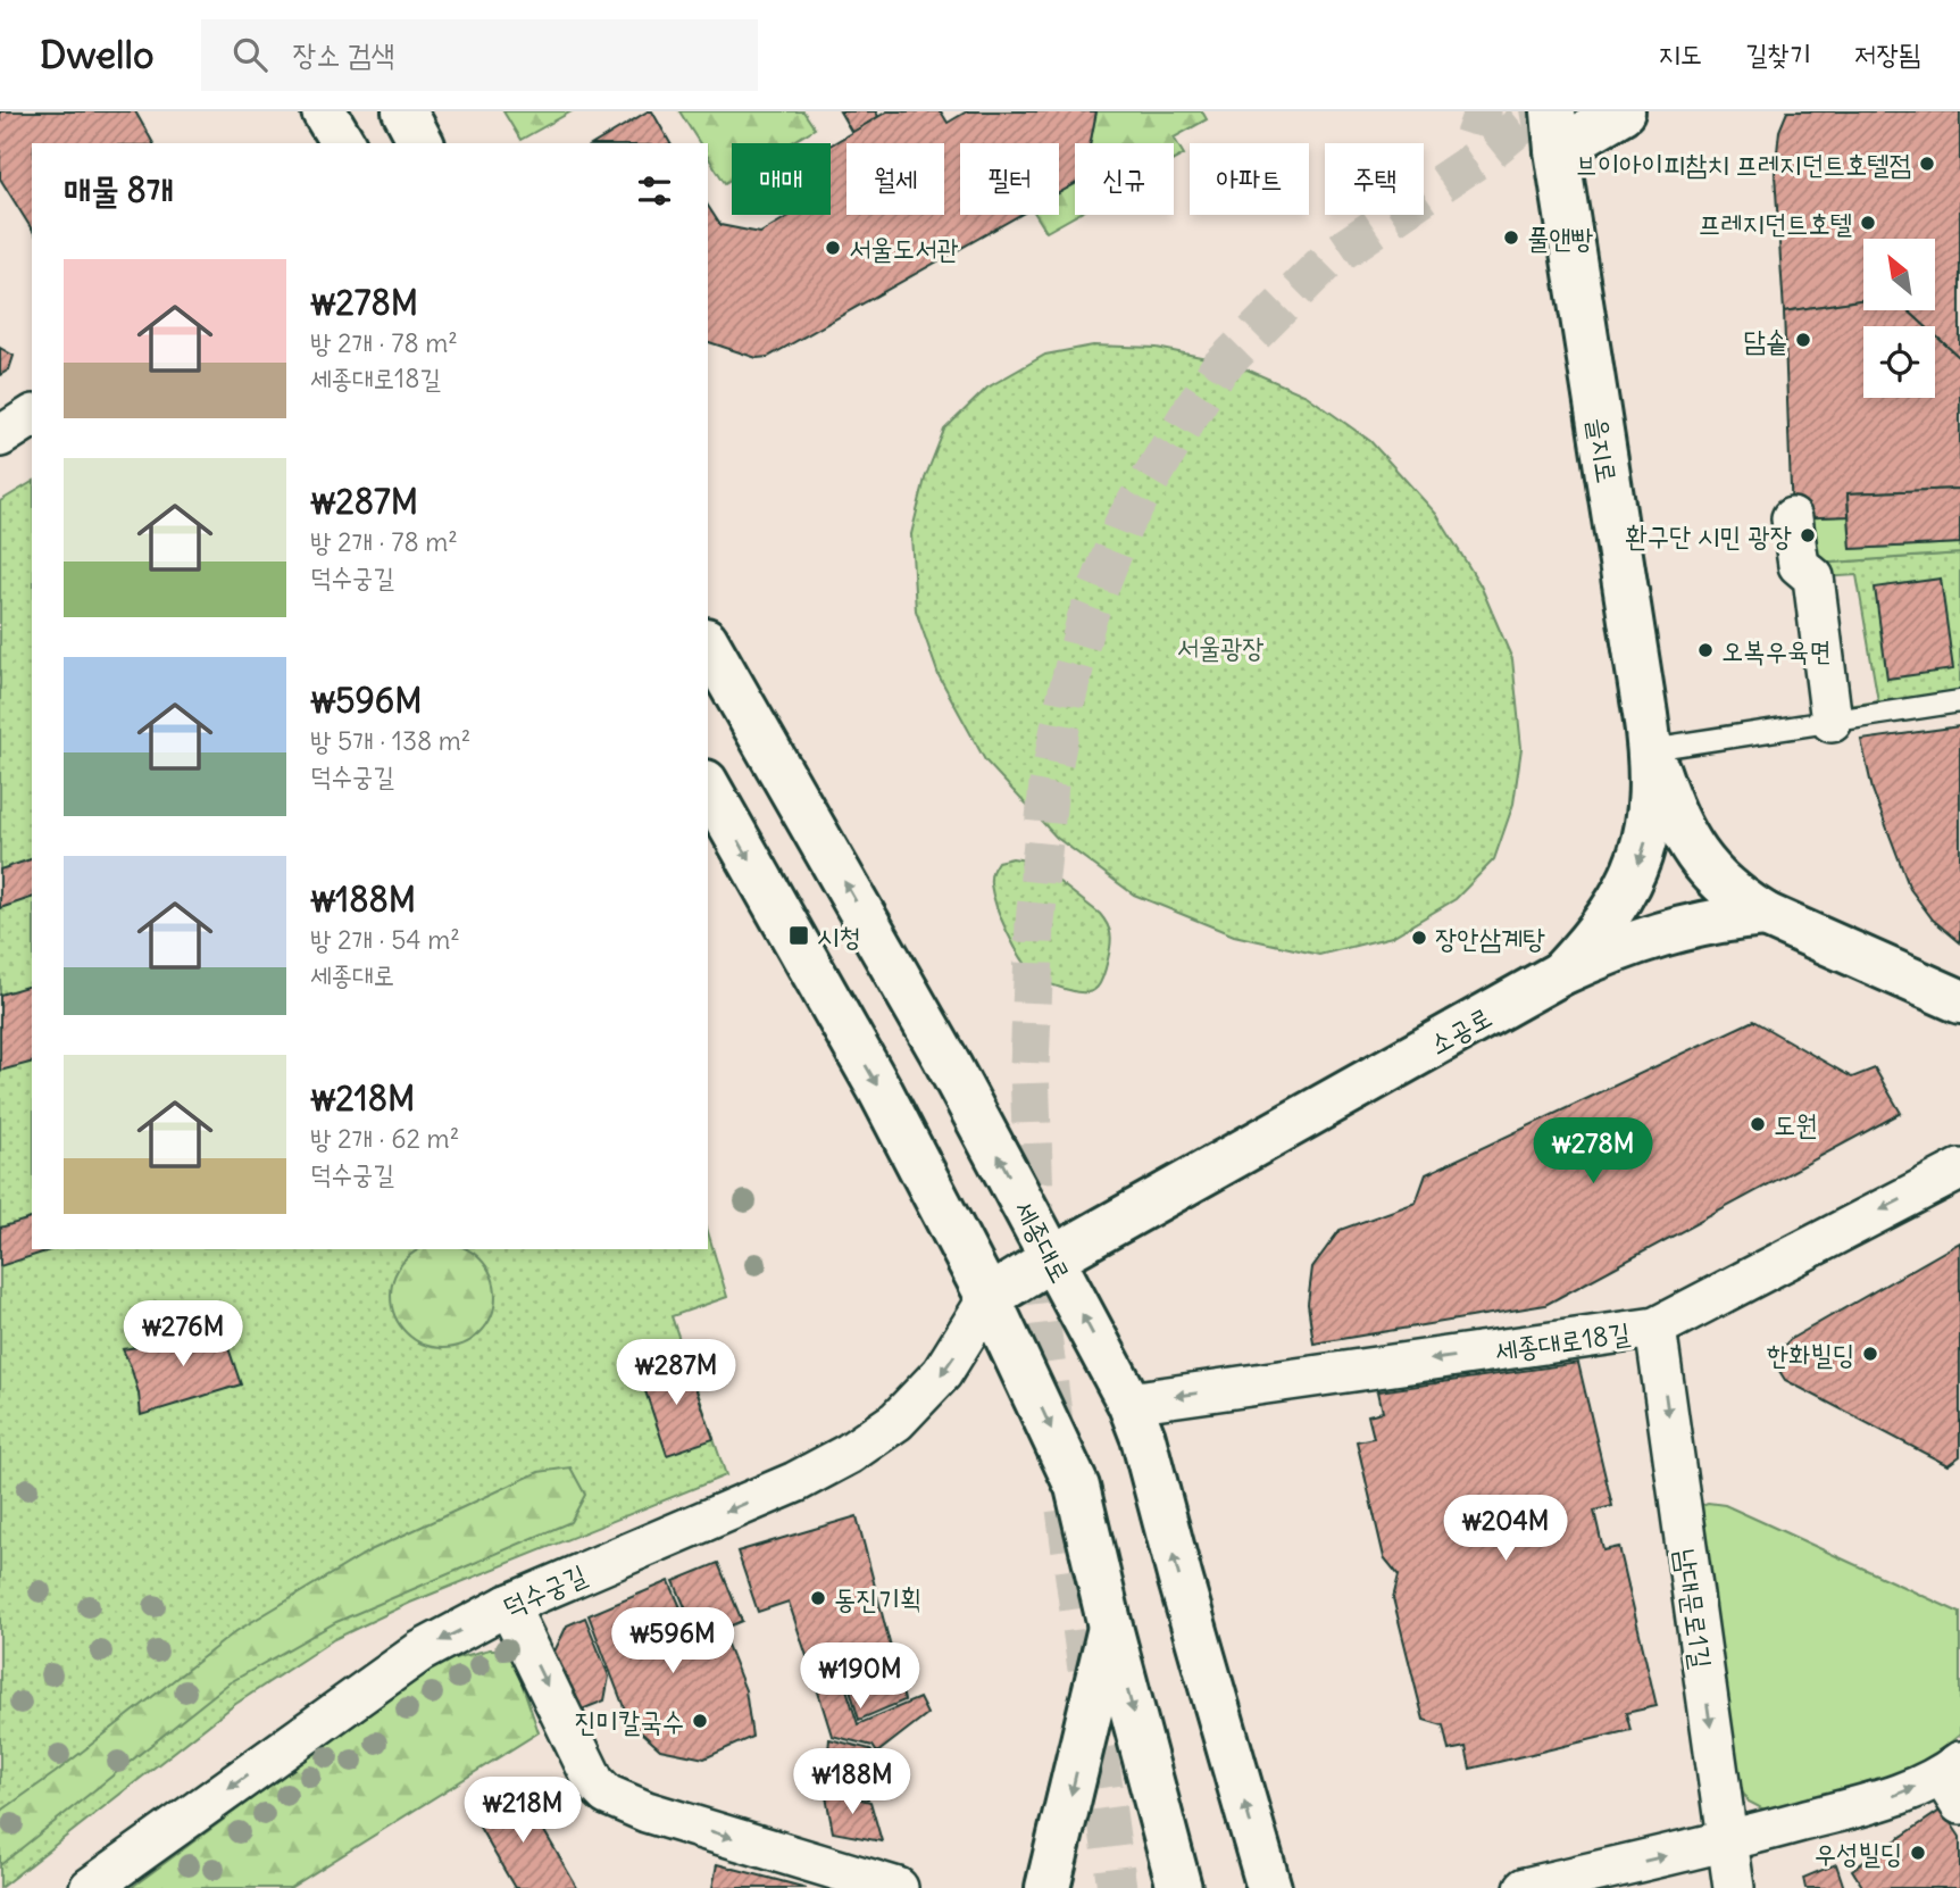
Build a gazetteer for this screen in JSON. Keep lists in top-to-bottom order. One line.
{"streets":{"main road":["을지로","소공로","세종대로"],"street":["세종대로18길","덕수궁길","남대문로1길"]},"crossings":[["을지로","소공로"],["소공로","세종대로"],["소공로","덕수궁길"],["세종대로","세종대로18길"],["세종대로18길","남대문로1길"]],"one_way":["세종대로18길","덕수궁길","남대문로1길"],"parks":["서울광장"],"places":{"other":["브이아이피참치 프레지던트호텔점","프레지던트호텔","풀앤빵","서울도서관","담솥","환구단 시민 광장","오복우육면","장안삼계탕","도원","한화빌딩","동진기획","진미칼국수","우성빌딩"],"transit":["시청"]},"north":"top left","page":{"header":"Dwello","search":"장소 검색","nav":["지도","길찾기","저장됨"],"chip":["매매","월세","필터","신규","아파트","주택"],"heading":"매물 8개","list":[{"name":"₩278M","note":"방 2개 · 78 m² · 세종대로18길"},{"name":"₩287M","note":"방 2개 · 78 m² · 덕수궁길"},{"name":"₩596M","note":"방 5개 · 138 m² · 덕수궁길"},{"name":"₩188M","note":"방 2개 · 54 m² · 세종대로"},{"name":"₩218M","note":"방 2개 · 62 m² · 덕수궁길"}],"price":["₩278M","₩276M","₩287M","₩204M","₩596M","₩190M","₩188M","₩218M"]}}
